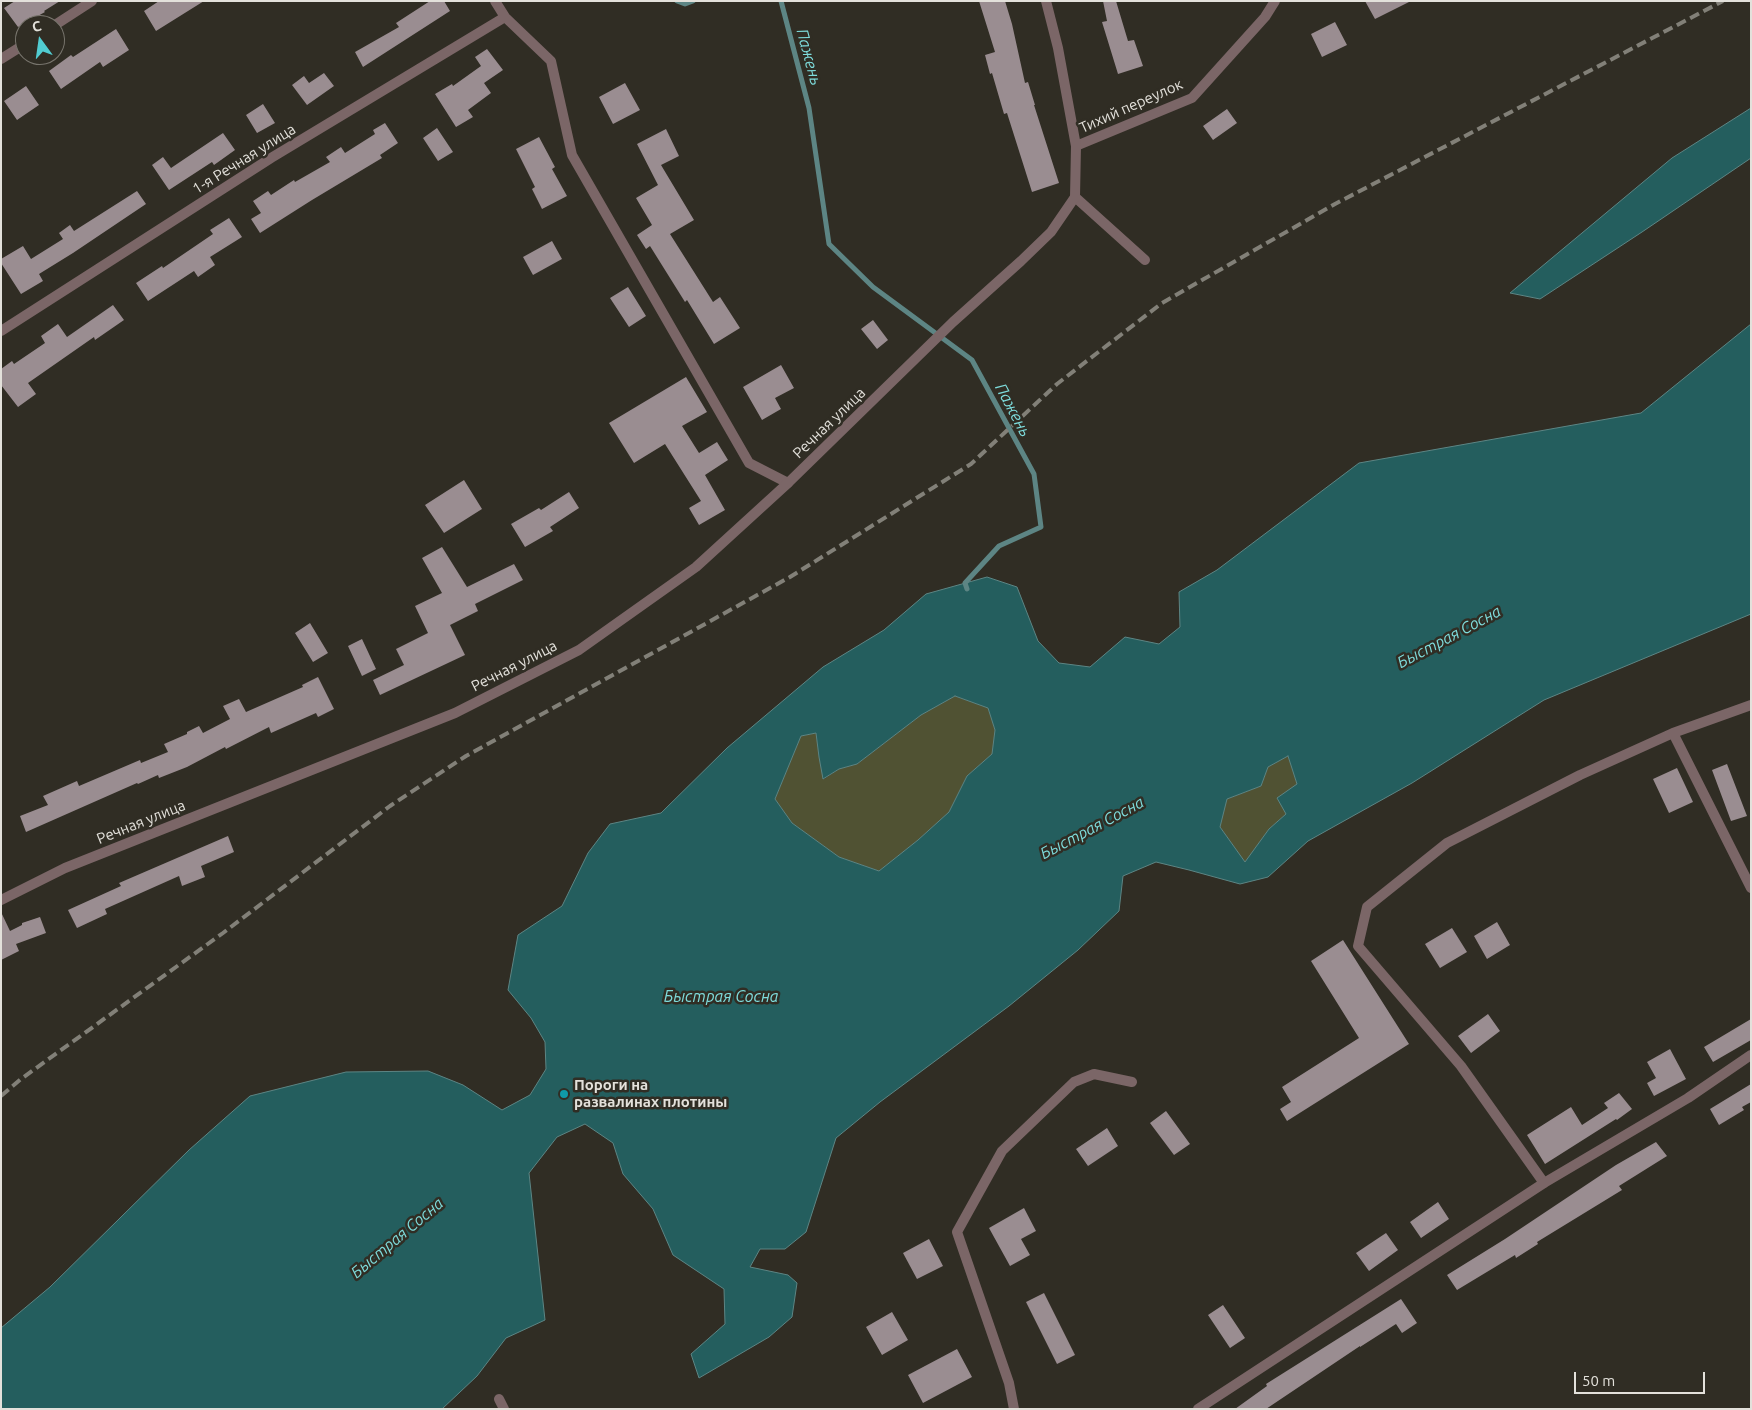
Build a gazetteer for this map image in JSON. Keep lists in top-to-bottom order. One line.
{"streets":{"street":["Тихий переулок","1-я Речная улица","Речная улица"]},"water":["Пажень","Быстрая Сосна"],"places":["Пороги на развалинах плотины"],"scale_bar":"50 m","north":"top"}
